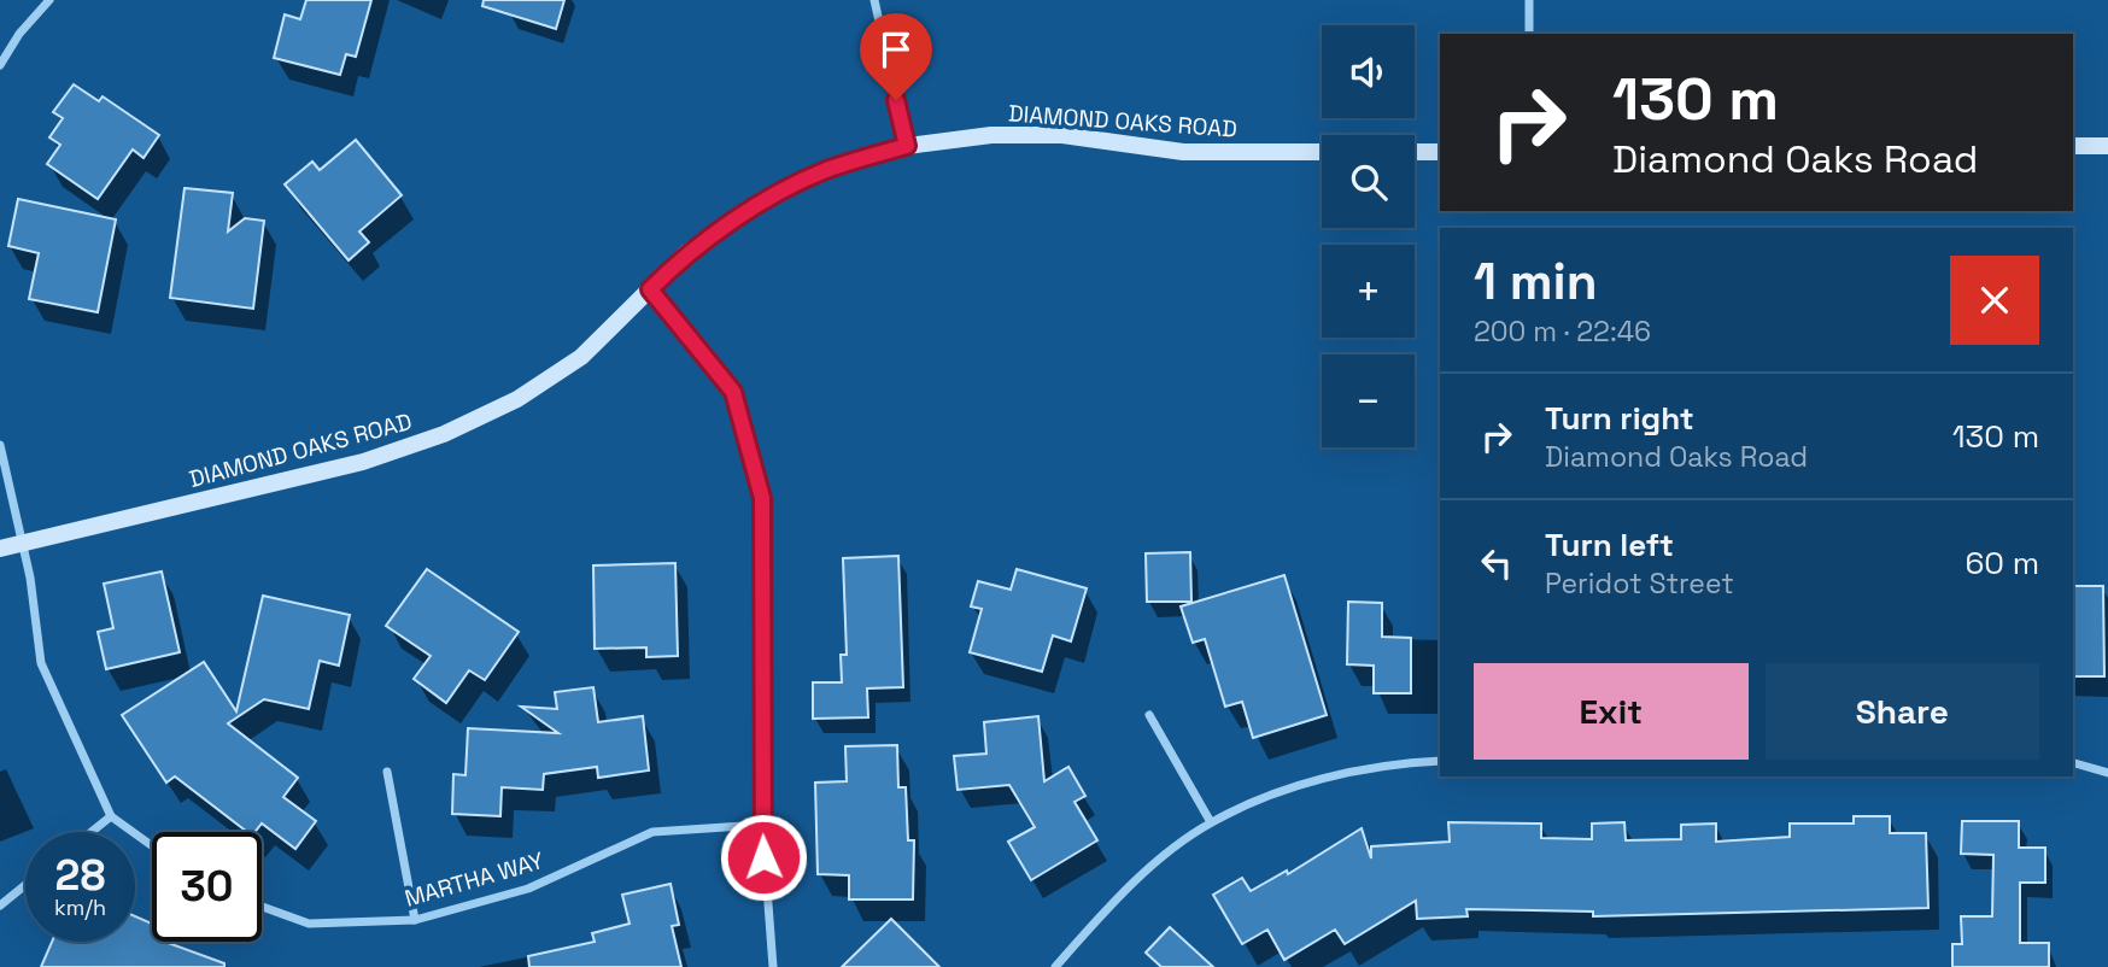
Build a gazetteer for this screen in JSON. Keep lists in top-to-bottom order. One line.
{"streets":{"street":["DIAMOND OAKS ROAD","MARTHA WAY"]},"page":{"map_buttons":["+","−"],"turn":["130 m","Diamond Oaks Road"],"heading":["1 min","200 m · 22:46"],"list":[{"name":"Turn right","note":"Diamond Oaks Road","value":"130 m"},{"name":"Turn left","note":"Peridot Street","value":"60 m"}],"buttons":["Exit","Share"],"speed":"28 km/h","limit":"30"}}
